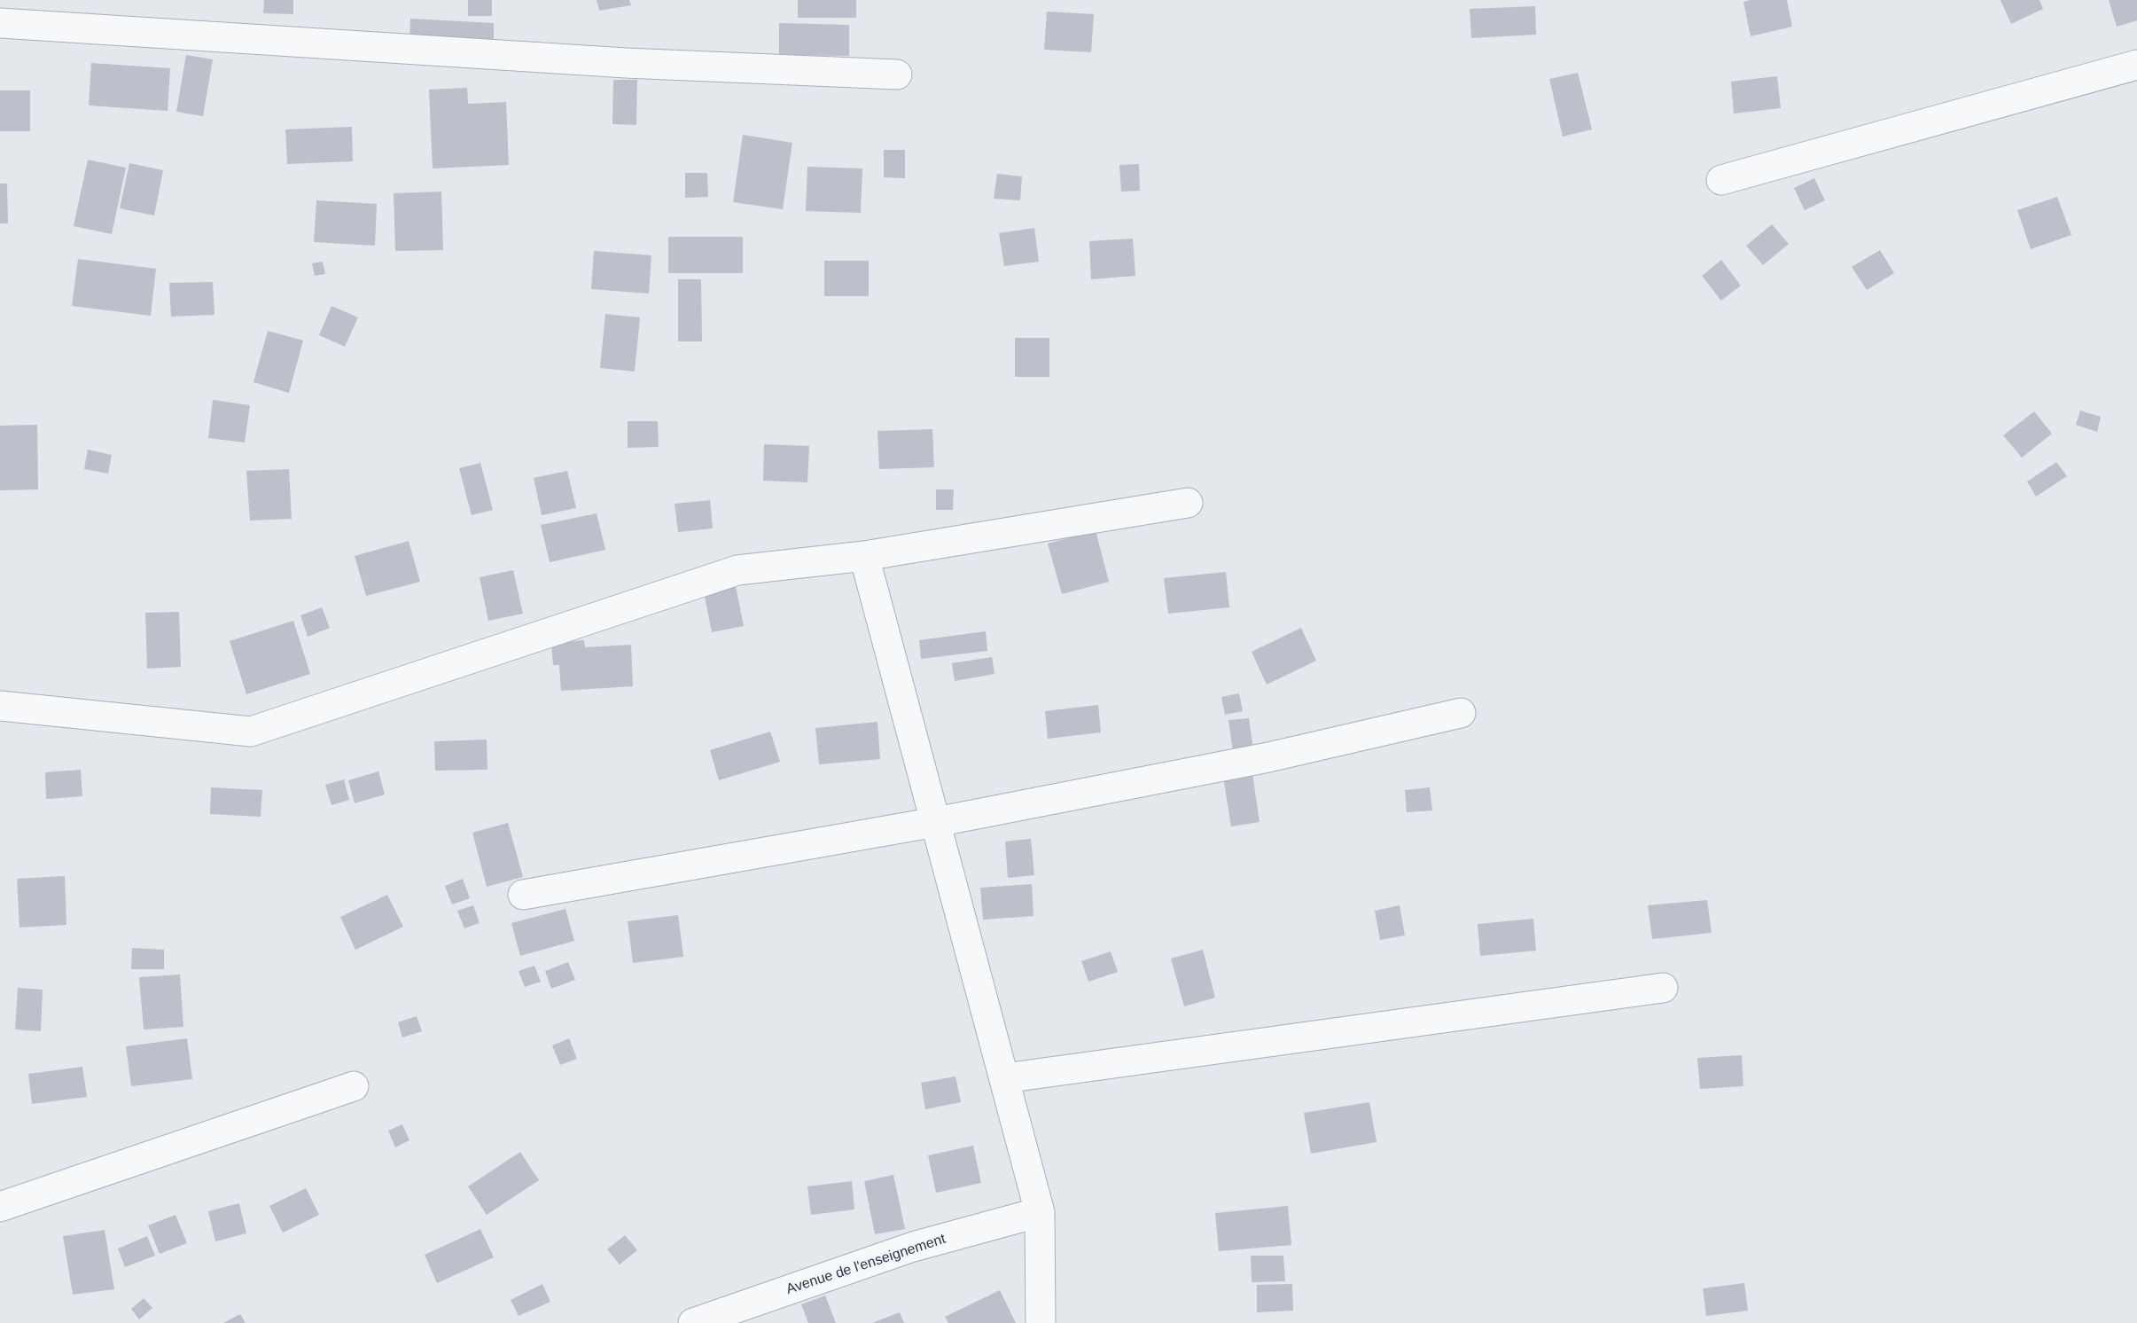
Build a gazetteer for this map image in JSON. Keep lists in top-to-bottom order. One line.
{"streets":{"street":["Avenue de l'enseignement"]}}
